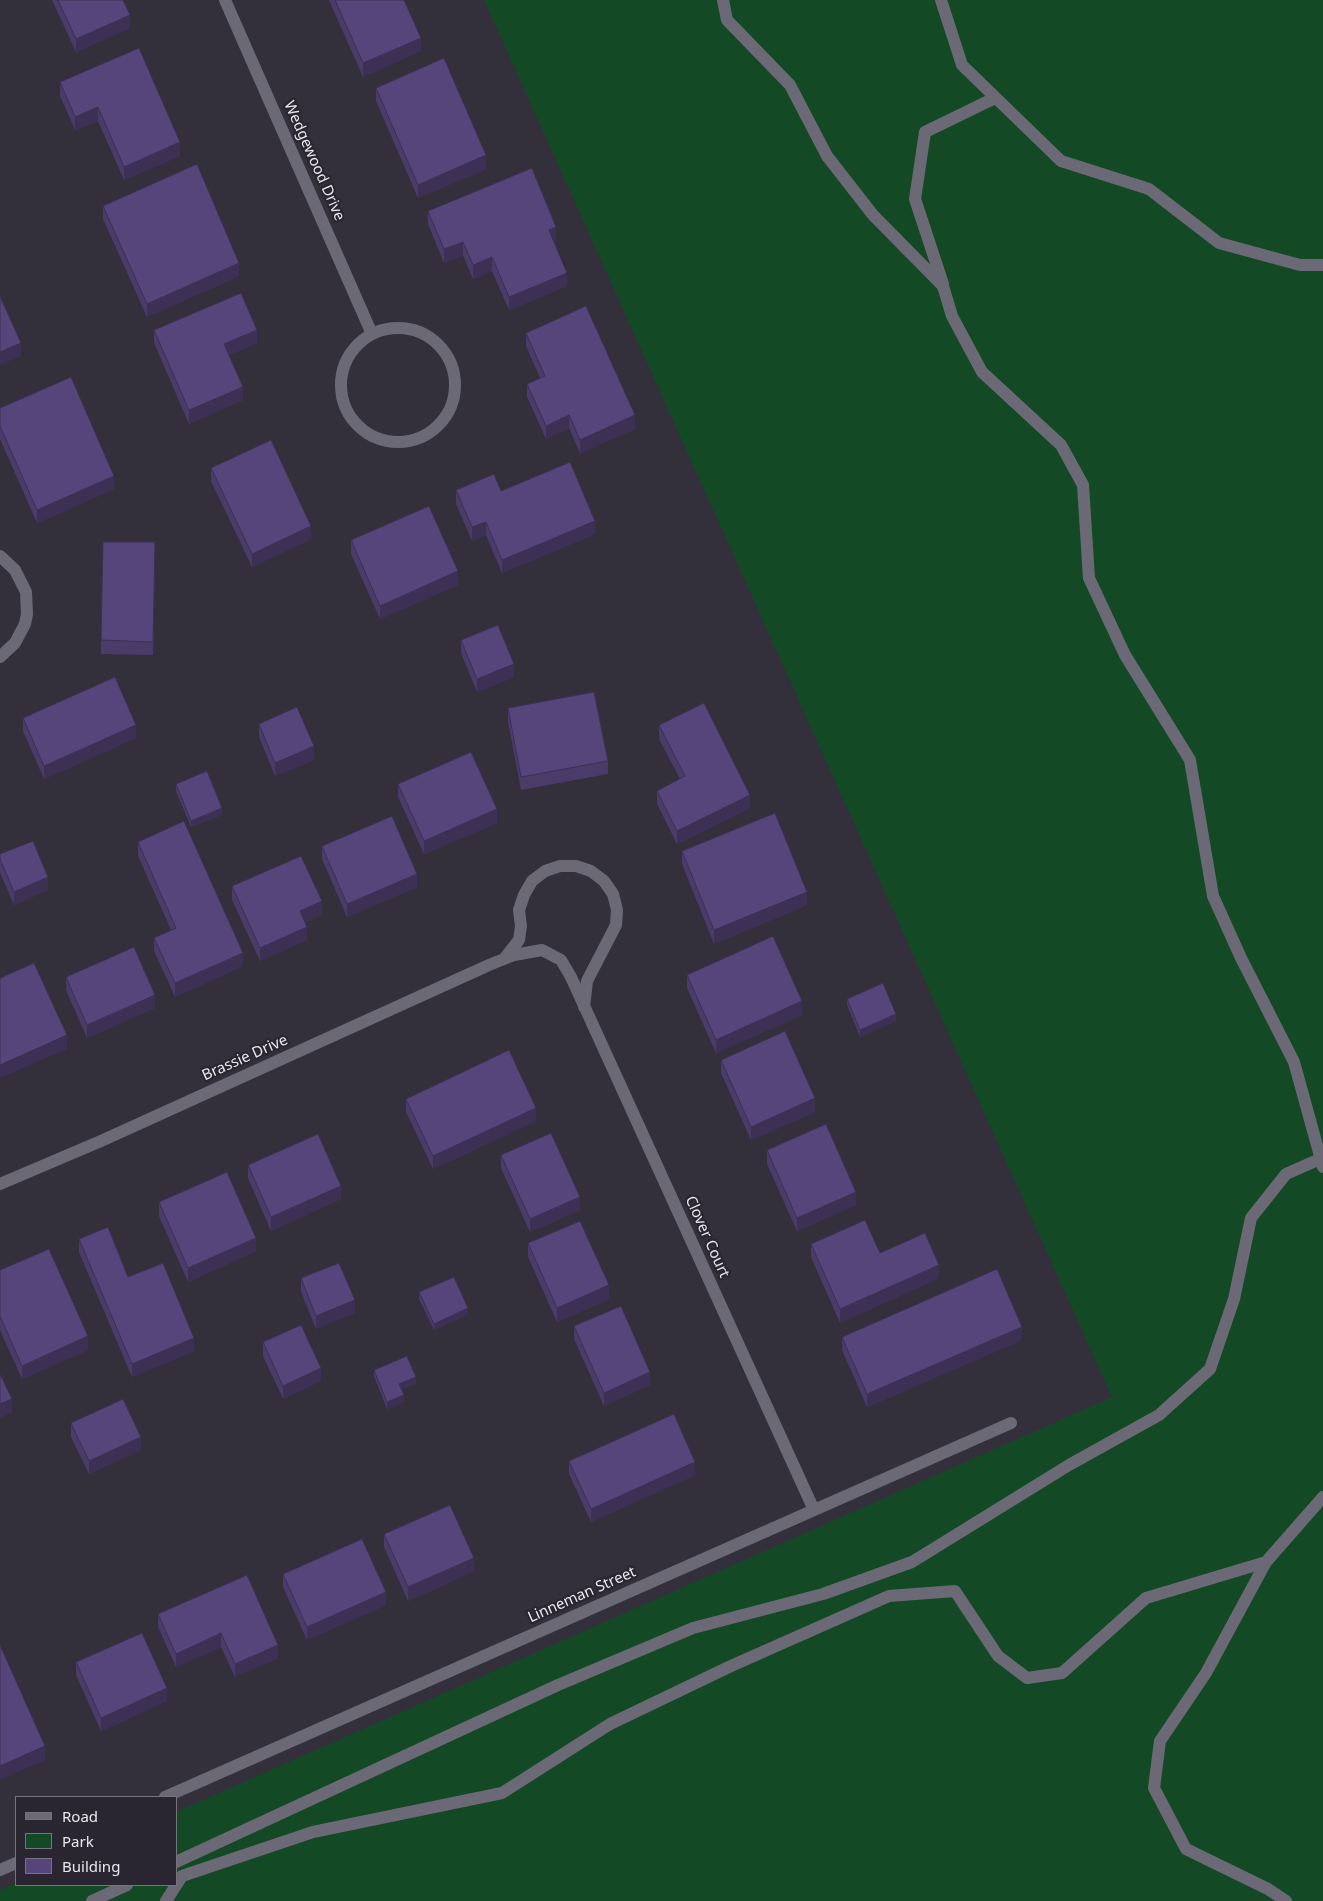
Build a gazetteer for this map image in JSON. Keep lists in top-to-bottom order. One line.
{"streets":{"street":["Wedgewood Drive","Brassie Drive","Clover Court","Linneman Street"]},"crossings":[["Brassie Drive","Clover Court"],["Clover Court","Linneman Street"]],"legend":["Road","Park","Building"]}
